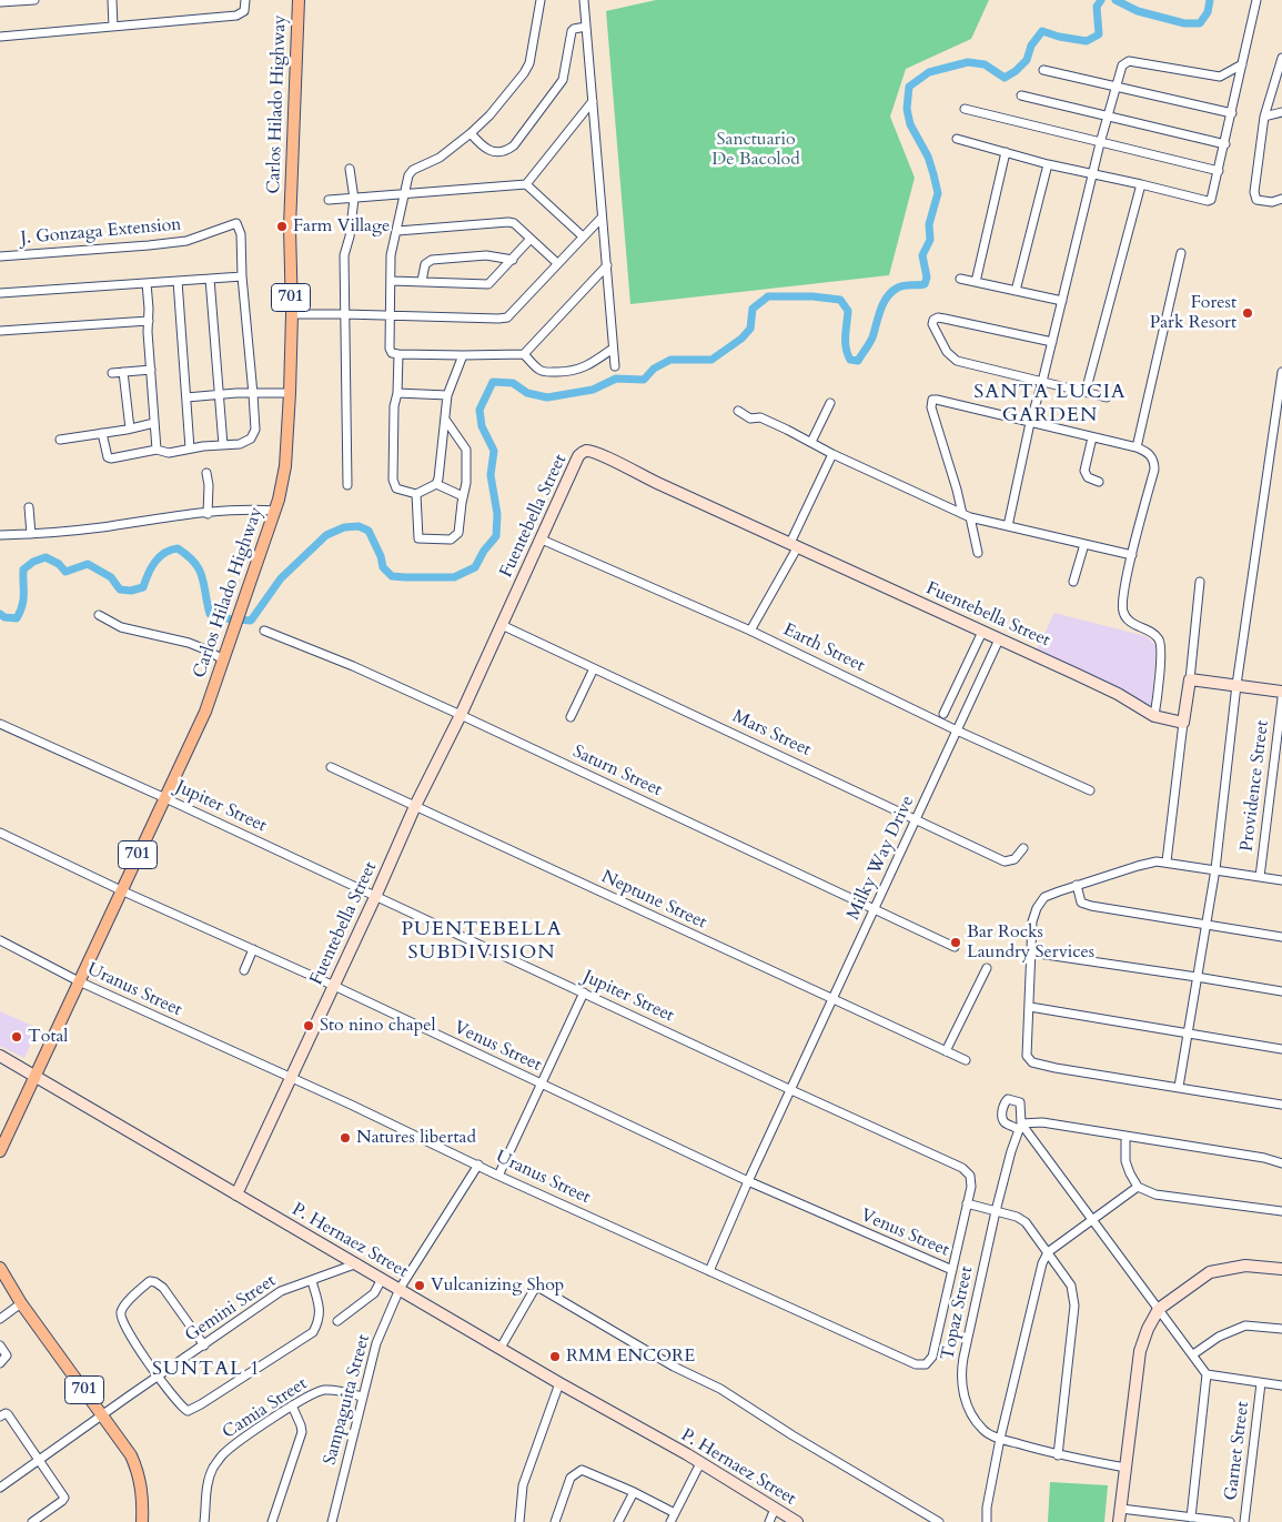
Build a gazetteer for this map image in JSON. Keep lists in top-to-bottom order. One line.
{"streets":{"main road":["Carlos Hilado Highway","701"],"street":["J. Gonzaga Extension","Fuentebella Street","Earth Street","Mars Street","Saturn Street","Providence Street","Jupiter Street","Milky Way Drive","Neptune Street","Uranus Street","Venus Street","P. Hernaez Street","Gemini Street","Topaz Street","Sampaguita Street","Camia Street","Garnet Street"]},"crossings":[["Carlos Hilado Highway","Jupiter Street"],["Carlos Hilado Highway","Uranus Street"],["Carlos Hilado Highway","Venus Street"],["Carlos Hilado Highway","P. Hernaez Street"],["701","Gemini Street"],["Fuentebella Street","Earth Street"],["Fuentebella Street","Mars Street"],["Fuentebella Street","Saturn Street"],["Fuentebella Street","Jupiter Street"],["Fuentebella Street","Milky Way Drive"],["Fuentebella Street","Neptune Street"],["Fuentebella Street","Uranus Street"],["Fuentebella Street","Venus Street"],["Fuentebella Street","P. Hernaez Street"],["Earth Street","Milky Way Drive"],["Mars Street","Milky Way Drive"],["Saturn Street","Milky Way Drive"],["Jupiter Street","Milky Way Drive"],["Milky Way Drive","Neptune Street"],["Milky Way Drive","Uranus Street"],["Milky Way Drive","Venus Street"],["Uranus Street","Venus Street"],["Uranus Street","Sampaguita Street"],["P. Hernaez Street","Gemini Street"],["P. Hernaez Street","Sampaguita Street"],["Sampaguita Street","Camia Street"]],"districts":["SANTA LUCIA GARDEN","PUENTEBELLA SUBDIVISION","SUNTAL 1"],"parks":["Sanctuario De Bacolod"],"places":["Farm Village","Forest Park Resort","Bar Rocks Laundry Services","Sto nino chapel","Total","Natures libertad","Vulcanizing Shop","RMM ENCORE"]}
